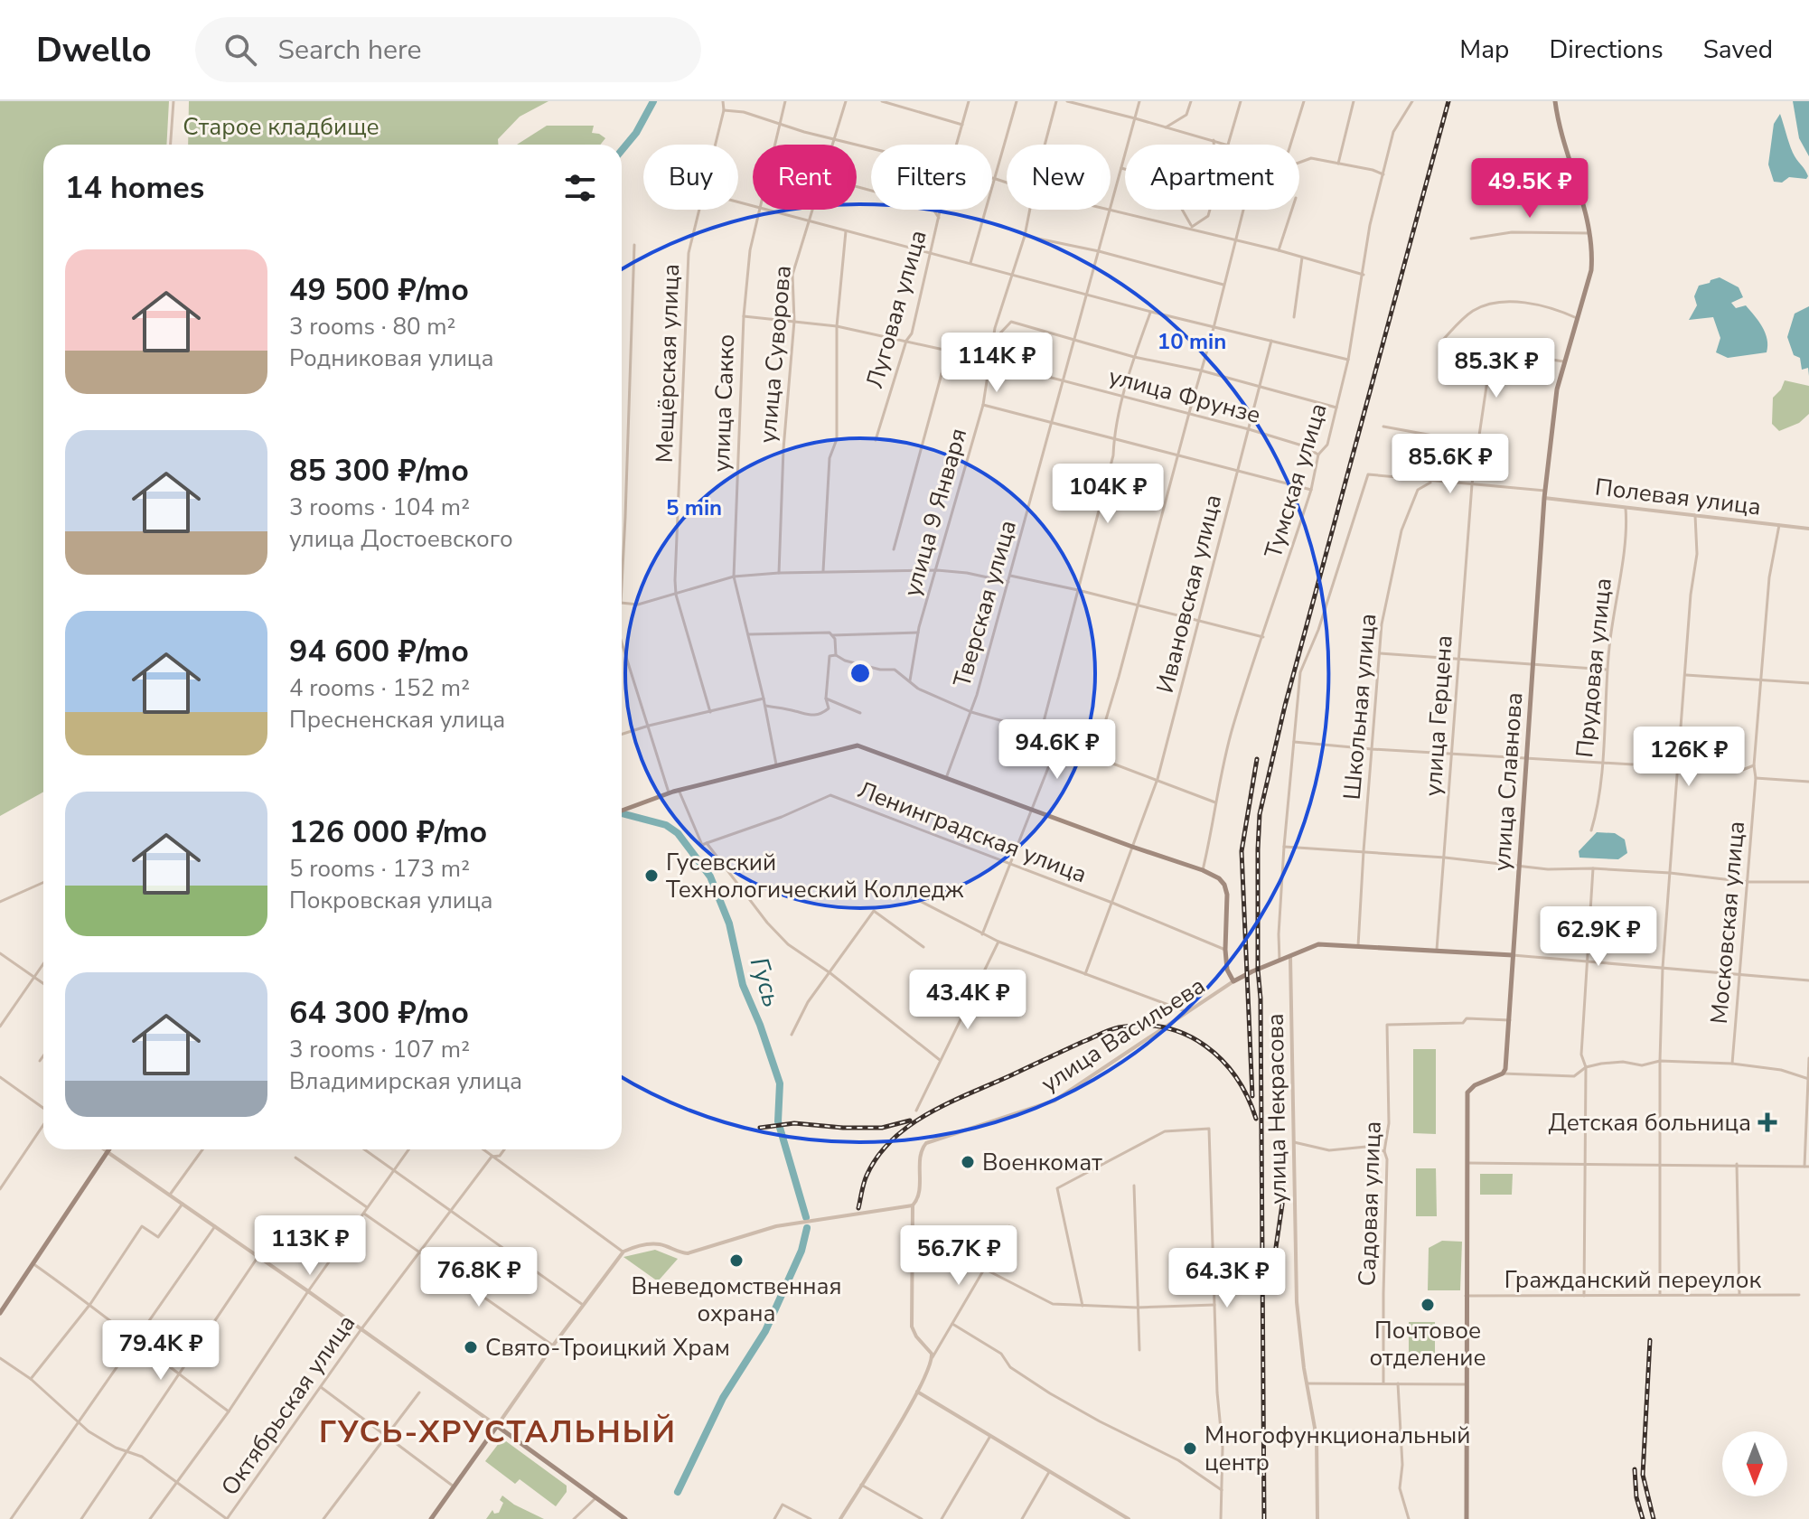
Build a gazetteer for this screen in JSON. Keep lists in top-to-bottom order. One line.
{"streets":{"main road":["улица Славнова"],"street":["Луговая улица","улица Суворова","Мещёрская улица","улица Фрунзе","улица Сакко","Тумская улица","Полевая улица","улица 9 Января","Ивановская улица","Тверская улица","Прудовая улица","Школьная улица","улица Герцена","Ленинградская улица","Московская улица","улица Васильева","улица Некрасова","Садовая улица","Гражданский переулок","Октябрьская улица"]},"crossings":[["Луговая улица","улица Фрунзе"],["улица Суворова","улица Фрунзе"],["улица Фрунзе","улица Сакко"],["улица Фрунзе","Тумская улица"],["улица Фрунзе","улица 9 Января"],["улица Фрунзе","Ивановская улица"],["улица Фрунзе","Тверская улица"],["Полевая улица","Прудовая улица"],["Полевая улица","улица Славнова"],["Полевая улица","Московская улица"],["Ивановская улица","Ленинградская улица"],["улица Герцена","улица Славнова"],["улица Славнова","Садовая улица"]],"districts":["ГУСЬ-ХРУСТАЛЬНЫЙ"],"water":["Гусь"],"parks":["Старое кладбище"],"places":{"other":["Гусевский Технологический Колледж","Военкомат","Вневедомственная охрана","Почтовое отделение","Свято-Троицкий Храм","Многофункциональный центр"],"health":["Детская больница"]},"north":"bottom","page":{"header":"Dwello","search":"Search here","nav":["Map","Directions","Saved"],"chip":["Buy","Rent","Filters","New","Apartment"],"heading":"14 homes","price":["49.5K ₽","114K ₽","85.3K ₽","85.6K ₽","104K ₽","94.6K ₽","126K ₽","62.9K ₽","43.4K ₽","113K ₽","56.7K ₽","76.8K ₽","64.3K ₽","79.4K ₽"],"list":[{"name":"49 500 ₽/mo","note":"3 rooms · 80 m² · Родниковая улица"},{"name":"85 300 ₽/mo","note":"3 rooms · 104 m² · улица Достоевского"},{"name":"94 600 ₽/mo","note":"4 rooms · 152 m² · Пресненская улица"},{"name":"126 000 ₽/mo","note":"5 rooms · 173 m² · Покровская улица"},{"name":"64 300 ₽/mo","note":"3 rooms · 107 m² · Владимирская улица"}]},"rings":["10 min","5 min"]}
